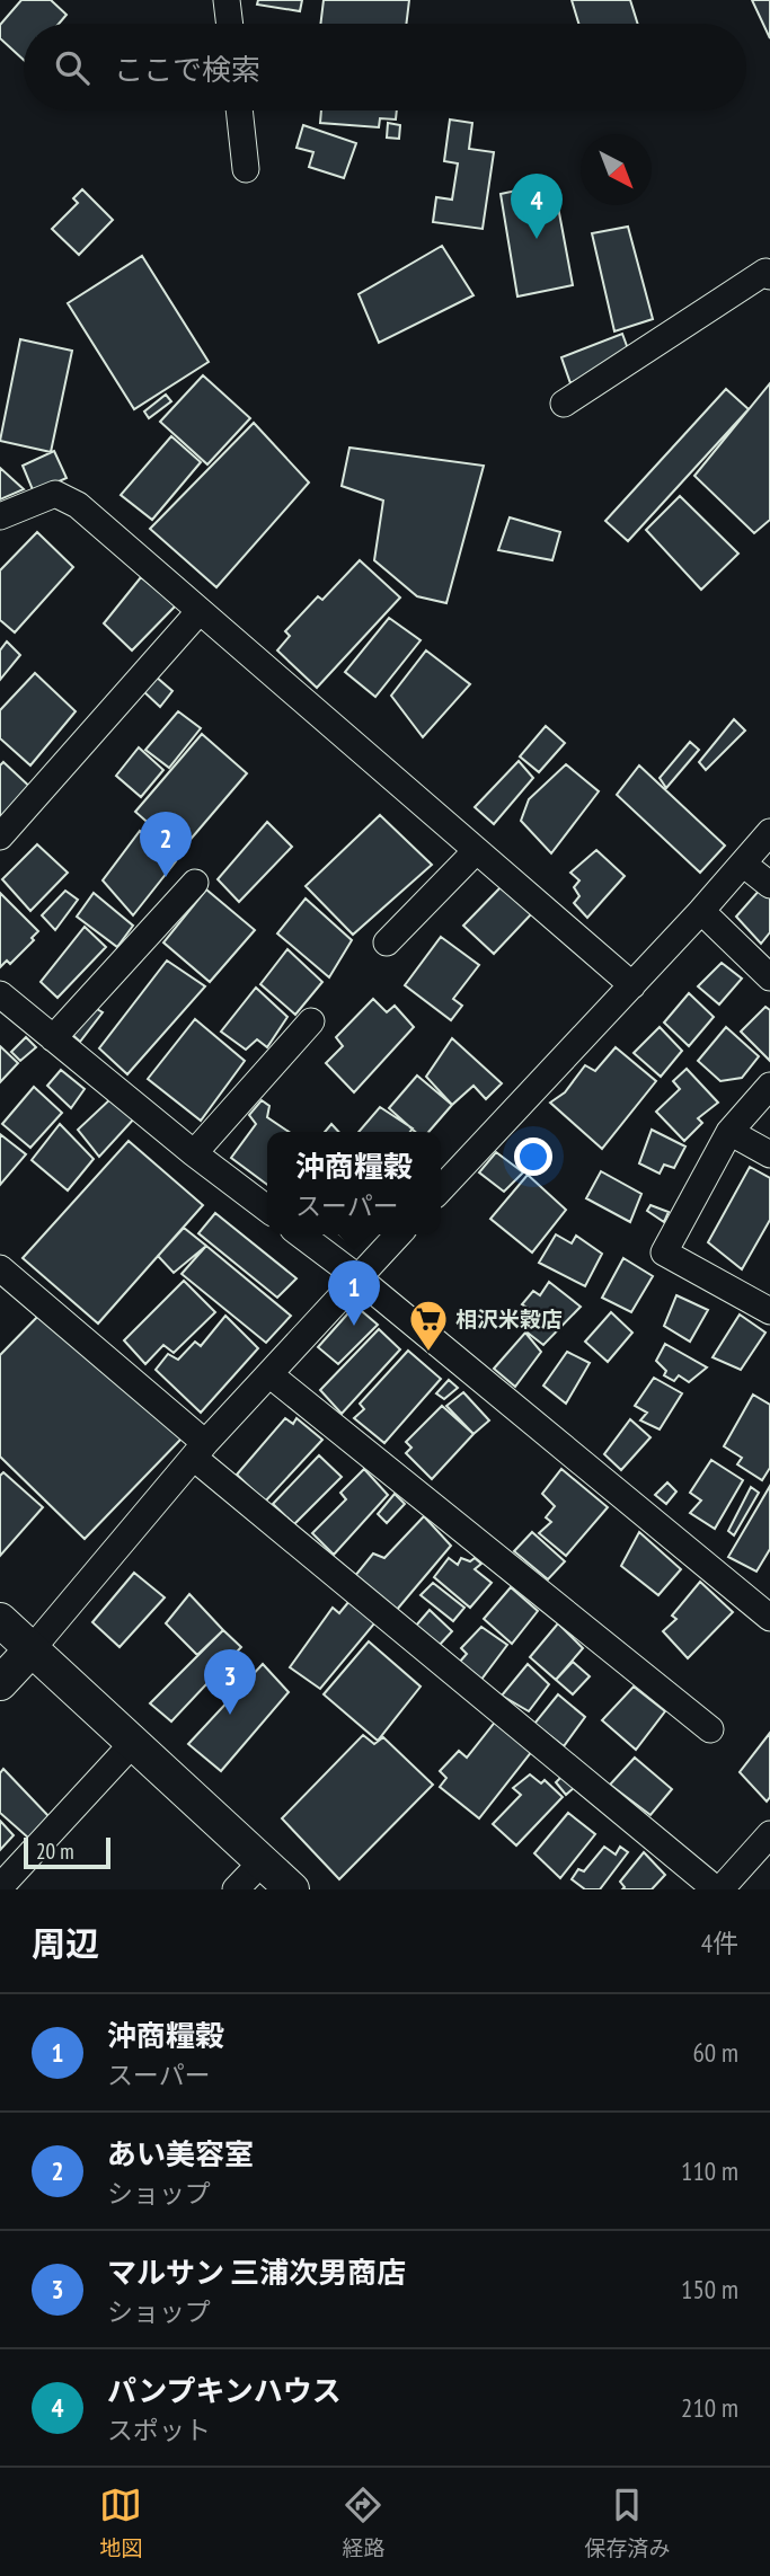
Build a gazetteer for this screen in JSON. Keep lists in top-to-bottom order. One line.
{"places":{"supermarket":["相沢米穀店"]},"scale_bar":"20 m","north":"bottom right","page":{"search":"ここで検索","pins":["4","2","1","3"],"popup":["沖商糧穀","スーパー"],"scale":"20 m","heading":["周辺","4件"],"list":[{"mark":"1","name":"沖商糧穀","note":"スーパー","value":"60 m"},{"mark":"2","name":"あい美容室","note":"ショップ","value":"110 m"},{"mark":"3","name":"マルサン 三浦次男商店","note":"ショップ","value":"150 m"},{"mark":"4","name":"パンプキンハウス","note":"スポット","value":"210 m"}],"nav":["地図","経路","保存済み"]}}
